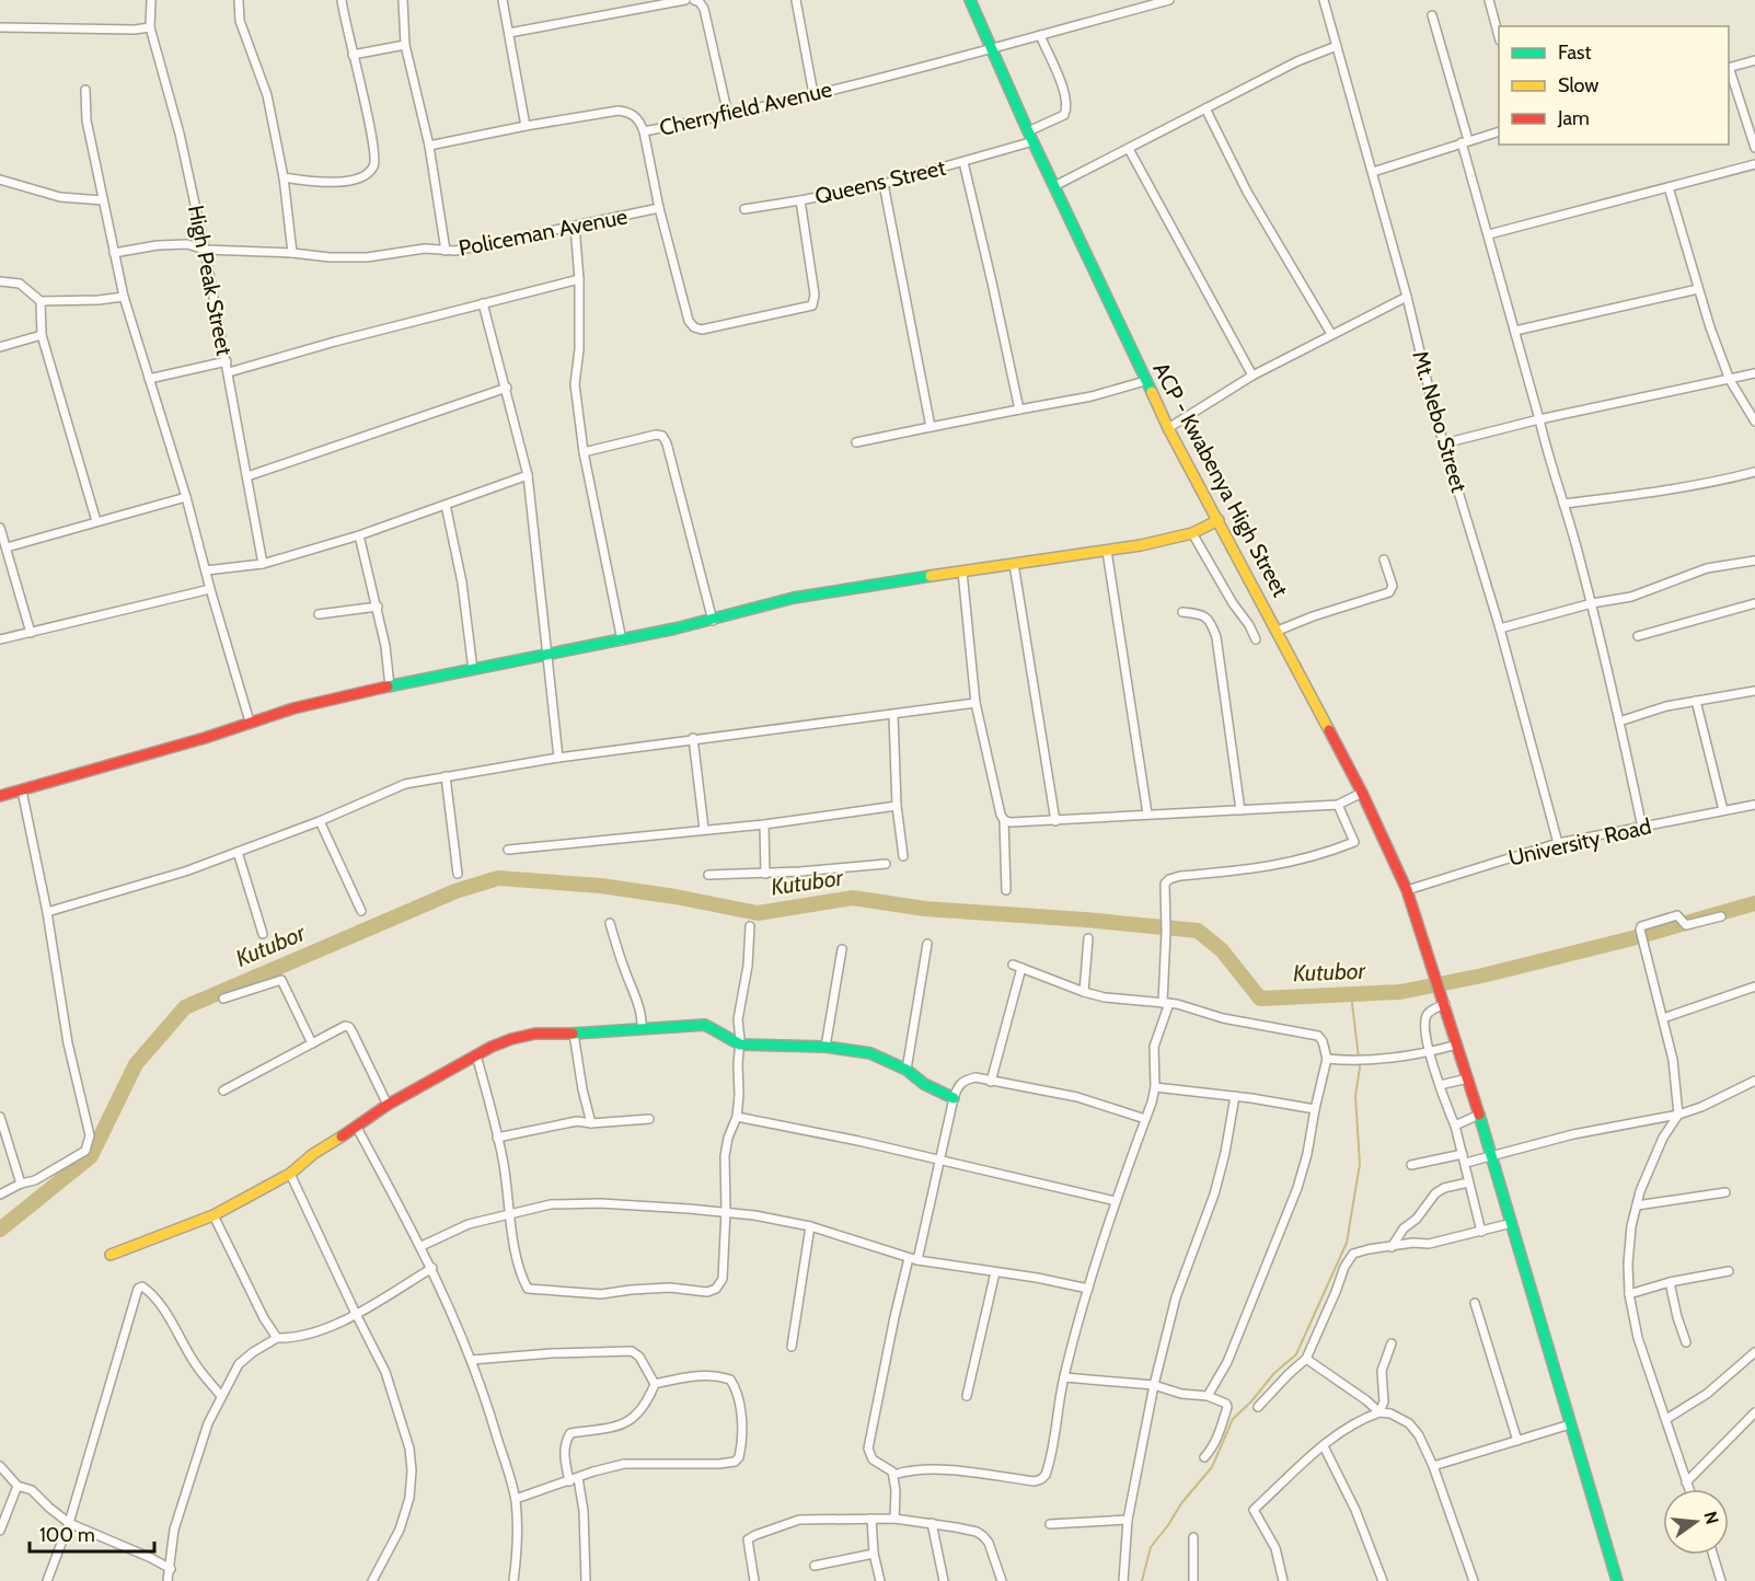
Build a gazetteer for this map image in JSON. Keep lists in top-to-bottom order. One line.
{"streets":{"street":["Cherryfield Avenue","Queens Street","Policeman Avenue","High Peak Street","Mt. Nebo Street","ACP - Kwabenya High Street","University Road"]},"crossings":[["Cherryfield Avenue","Queens Street"],["Cherryfield Avenue","ACP - Kwabenya High Street"],["Queens Street","Policeman Avenue"],["Queens Street","ACP - Kwabenya High Street"],["Policeman Avenue","High Peak Street"],["Mt. Nebo Street","University Road"],["ACP - Kwabenya High Street","University Road"]],"water":["Kutubor"],"legend":["Fast","Slow","Jam"],"scale_bar":"100 m","north":"right"}
